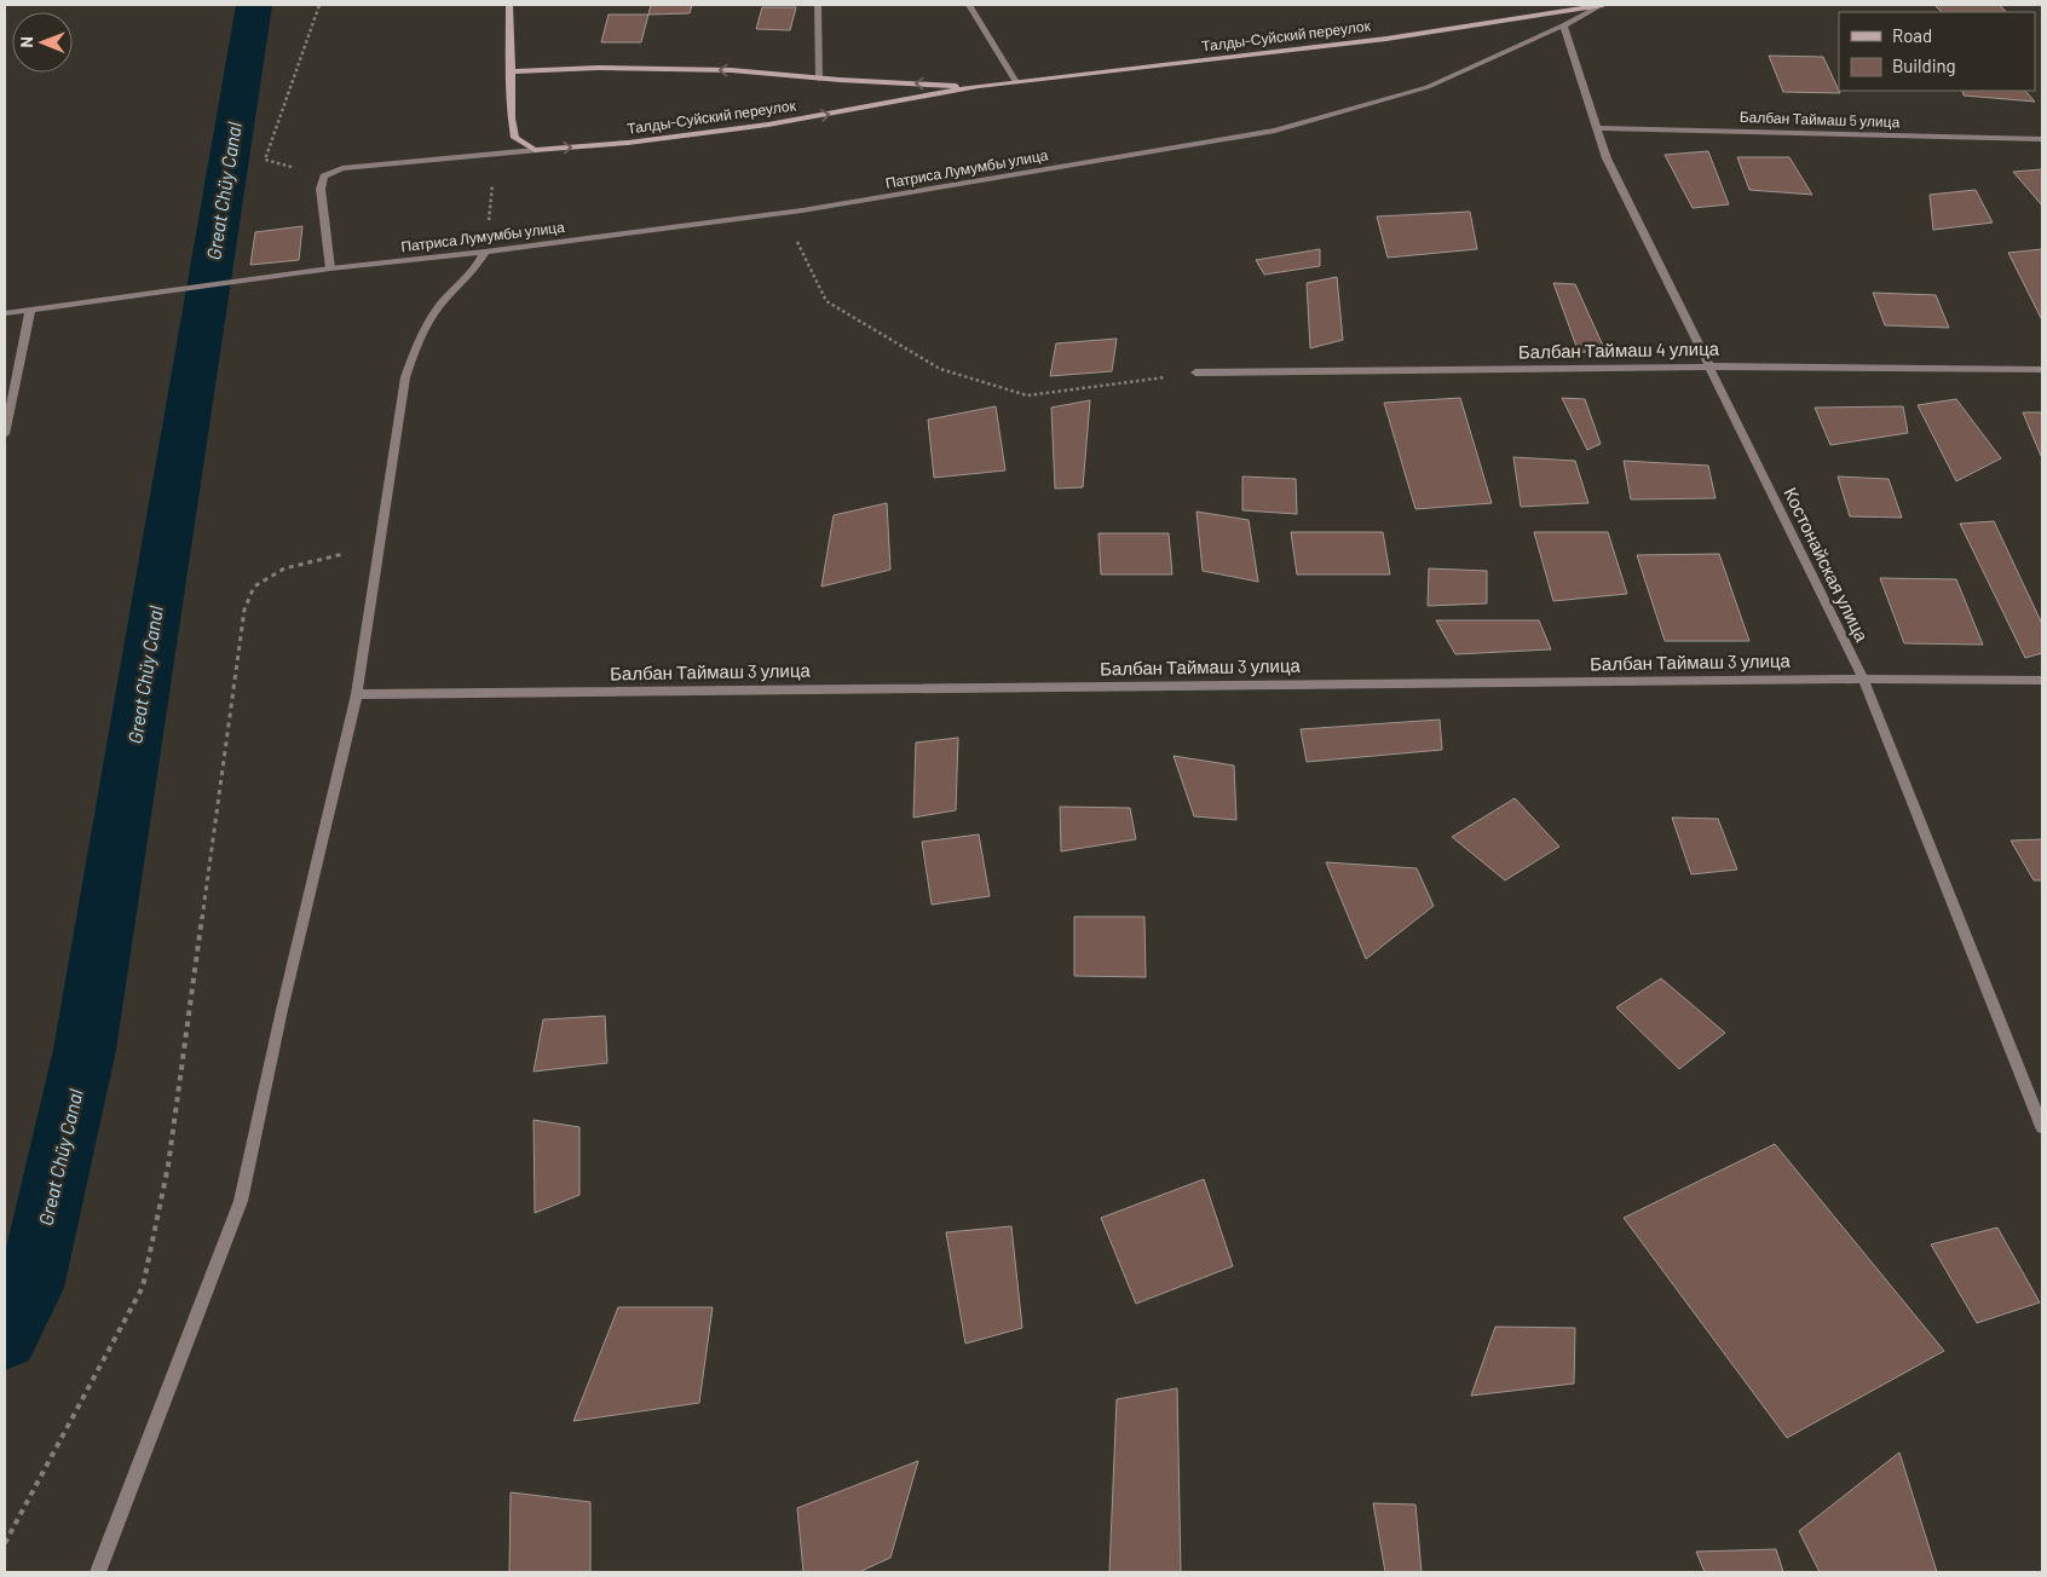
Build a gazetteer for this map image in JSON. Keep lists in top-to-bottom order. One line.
{"streets":{"street":["Талды-Суйский переулок","Балбан Таймаш 5 улица","Патриса Лумумбы улица","Балбан Таймаш 4 улица","Костонайская улица","Балбан Таймаш 3 улица"]},"crossings":[["Талды-Суйский переулок","Патриса Лумумбы улица"],["Балбан Таймаш 5 улица","Костонайская улица"],["Патриса Лумумбы улица","Костонайская улица"],["Балбан Таймаш 4 улица","Костонайская улица"],["Костонайская улица","Балбан Таймаш 3 улица"]],"water":["Great Chüy Canal"],"legend":["Road","Building"],"north":"left"}
